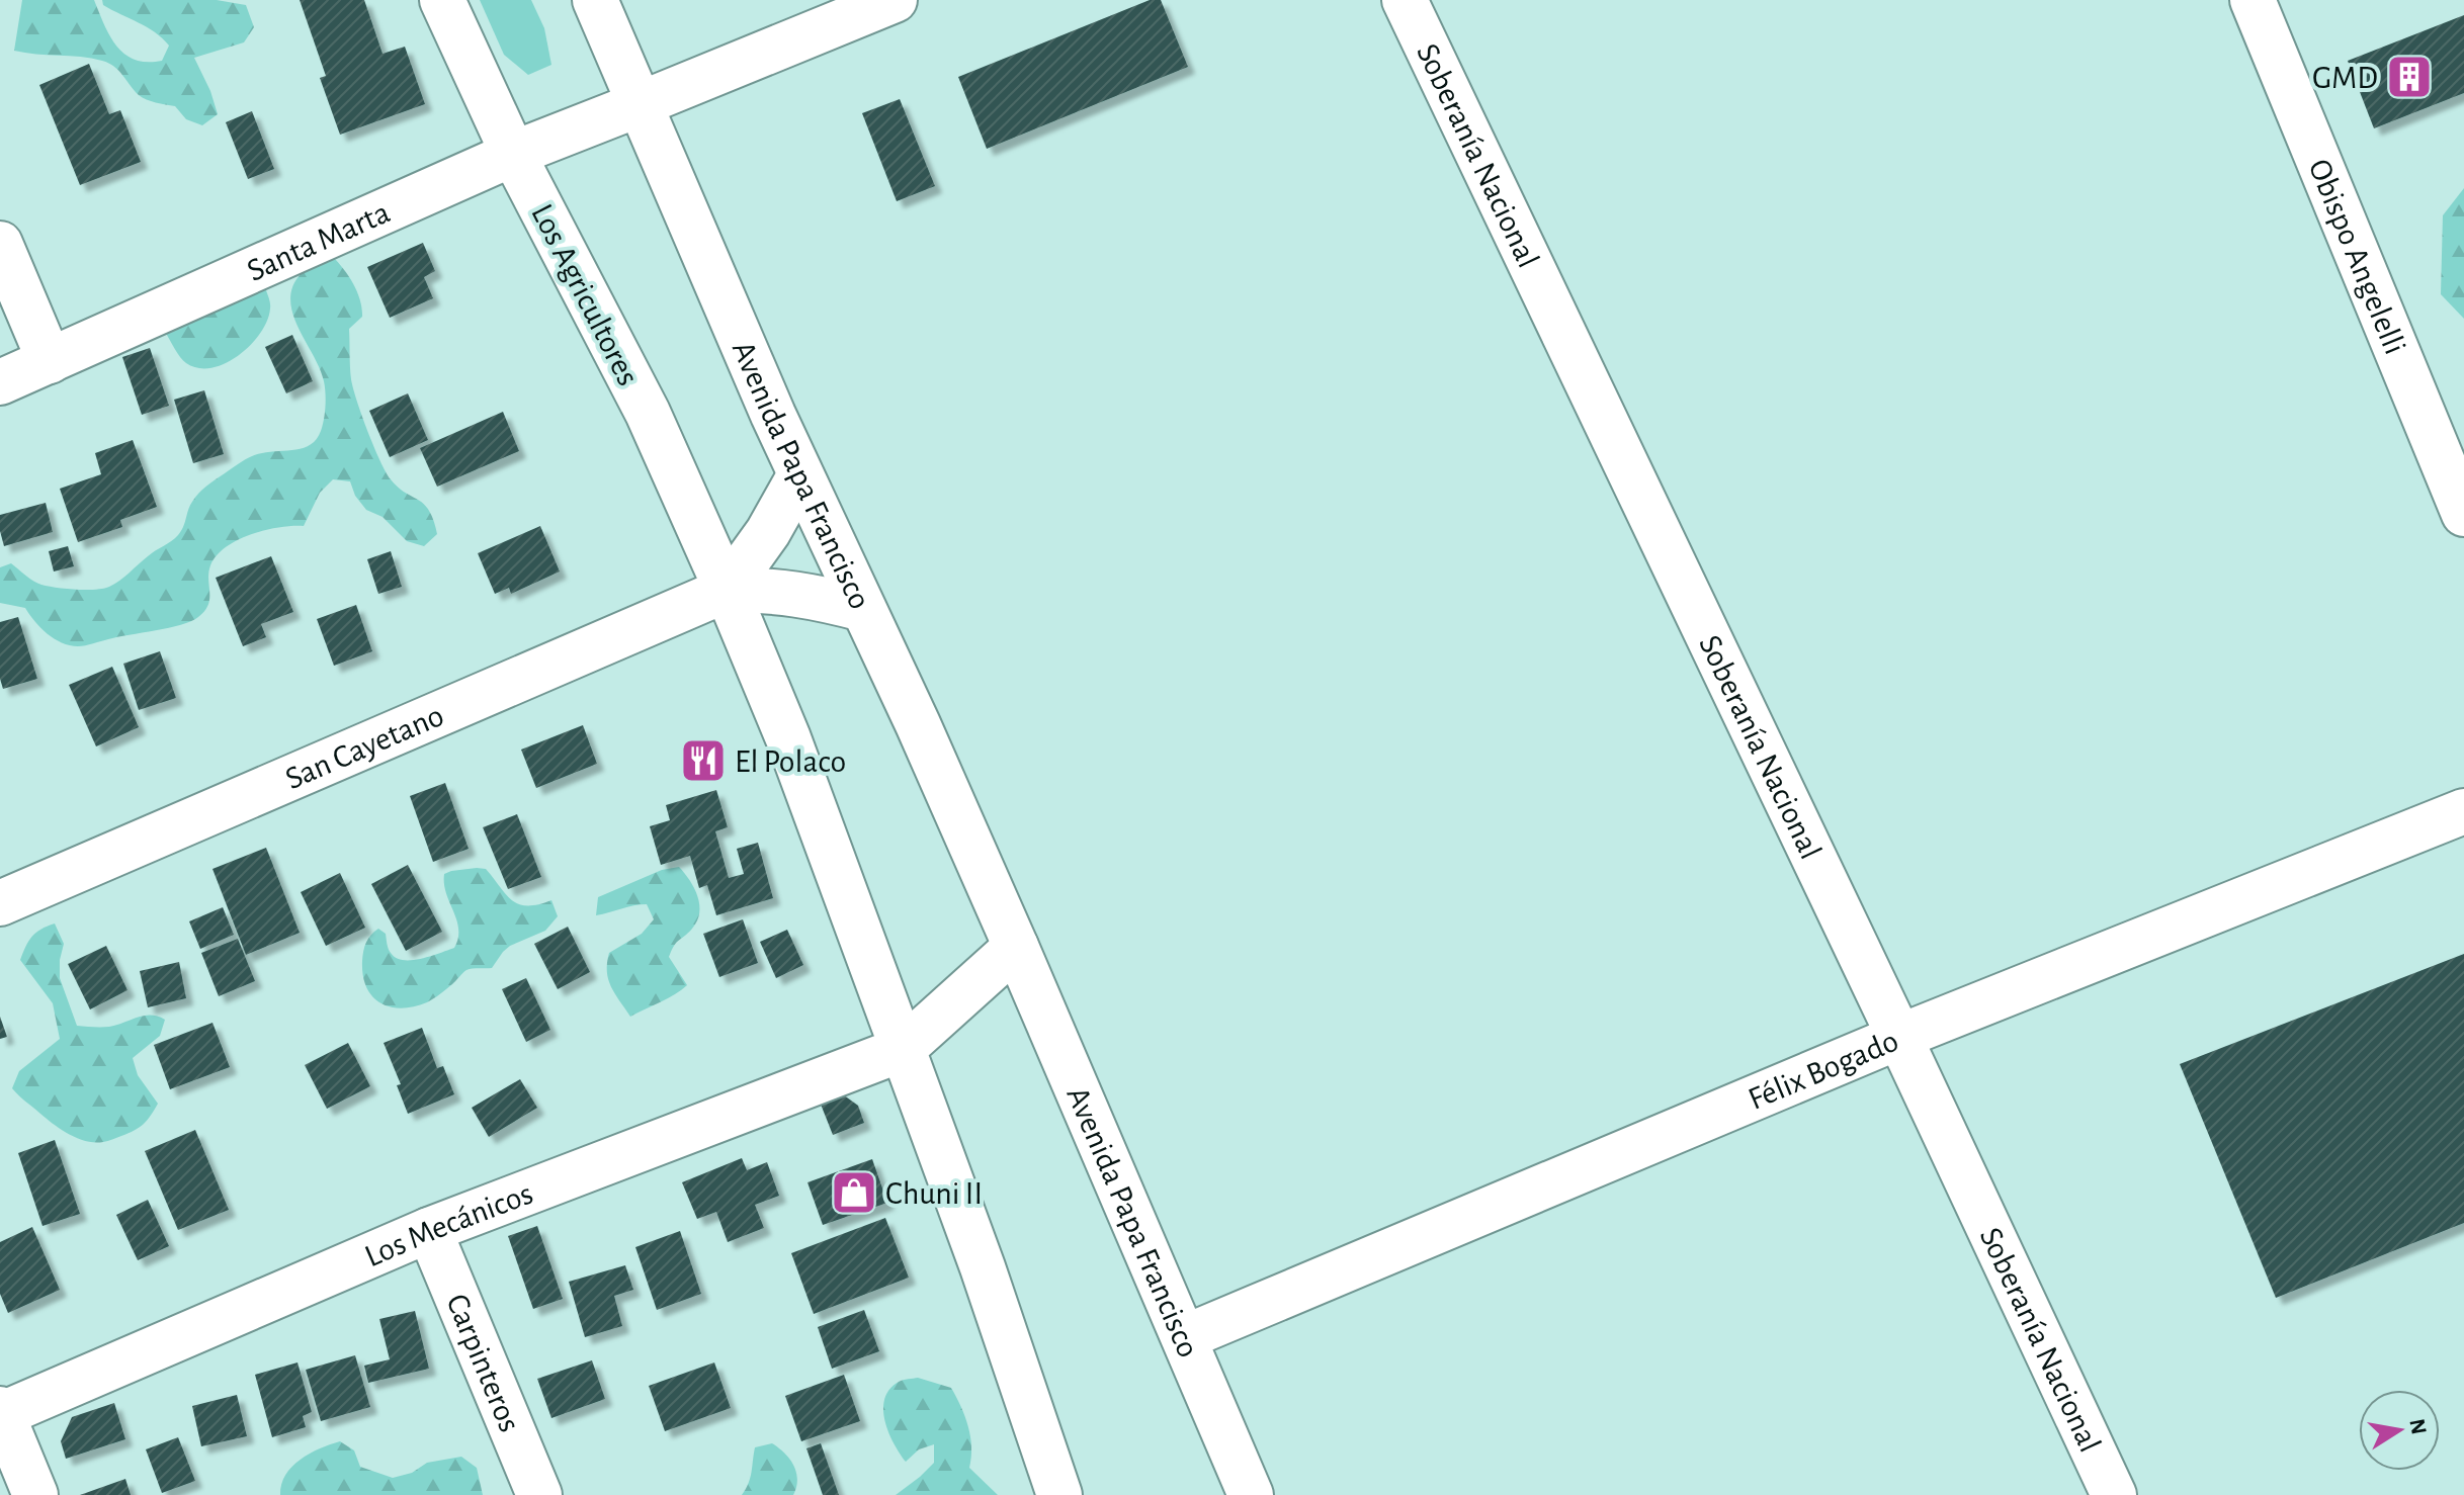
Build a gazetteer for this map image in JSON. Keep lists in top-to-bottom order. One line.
{"streets":{"street":["Soberanía Nacional","Santa Marta","Obispo Angelelli","Los Agricultores","Avenida Papa Francisco","San Cayetano","Félix Bogado","Los Mecánicos","Carpinteros"]},"crossings":[["Soberanía Nacional","Félix Bogado"],["Santa Marta","Los Agricultores"],["Santa Marta","Avenida Papa Francisco"],["Los Agricultores","San Cayetano"],["Los Agricultores","Los Mecánicos"],["Avenida Papa Francisco","San Cayetano"],["Avenida Papa Francisco","Félix Bogado"],["Los Mecánicos","Carpinteros"]],"places":{"building":["GMD"],"restaurant":["El Polaco"],"shop":["Chuni II"]},"north":"right"}
